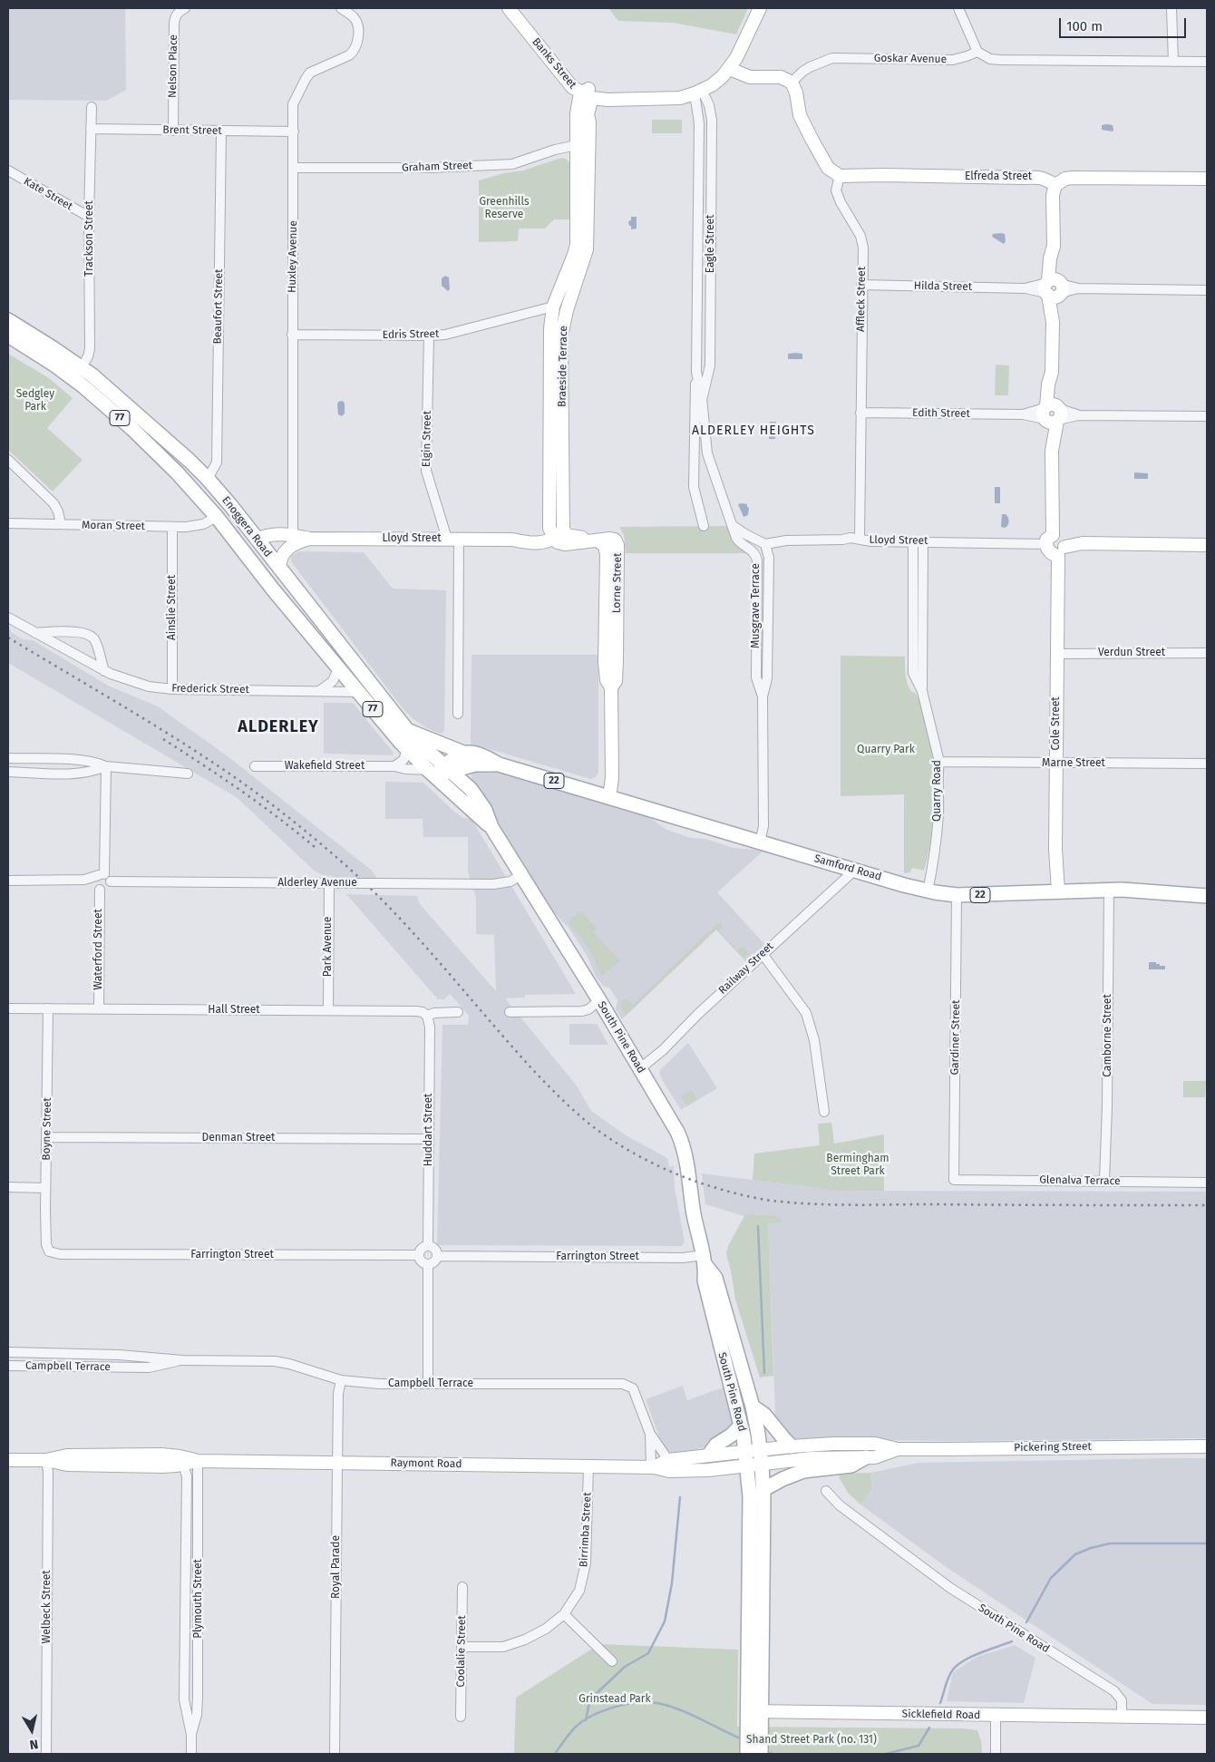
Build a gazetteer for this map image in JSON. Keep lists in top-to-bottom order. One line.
{"streets":{"main road":["77","Enoggera Road","22","Samford Road","South Pine Road"],"street":["Goskar Avenue","Banks Street","Nelson Place","Brent Street","Graham Street","Elfreda Street","Kate Street","Trackson Street","Eagle Street","Huxley Avenue","Hilda Street","Affleck Street","Beaufort Street","Edris Street","Braeside Terrace","Edith Street","Elgin Street","Moran Street","Lloyd Street","Lorne Street","Musgrave Terrace","Ainslie Street","Verdun Street","Frederick Street","Cole Street","Marne Street","Wakefield Street","Quarry Road","Alderley Avenue","Park Avenue","Waterford Street","Railway Street","Hall Street","Camborne Street","Gardiner Street","Boyne Street","Huddart Street","Denman Street","Glenalva Terrace","Farrington Street","Campbell Terrace","Pickering Street","Raymont Road","Birrimba Street","Royal Parade","Plymouth Street","Welbeck Street","Coolalie Street","Sicklefield Road"]},"crossings":[["Banks Street","Braeside Terrace"],["Nelson Place","Brent Street"],["Brent Street","Trackson Street"],["Brent Street","Huxley Avenue"],["Brent Street","Beaufort Street"],["Graham Street","Huxley Avenue"],["Graham Street","Braeside Terrace"],["Elfreda Street","Affleck Street"],["Kate Street","Trackson Street"],["Trackson Street","Enoggera Road"],["Eagle Street","Musgrave Terrace"],["Huxley Avenue","Edris Street"],["Huxley Avenue","Lloyd Street"],["Hilda Street","Affleck Street"],["Affleck Street","Edith Street"],["Affleck Street","Lloyd Street"],["Beaufort Street","Enoggera Road"],["Edris Street","Braeside Terrace"],["Edris Street","Elgin Street"],["Braeside Terrace","Lloyd Street"],["Braeside Terrace","Lorne Street"],["Elgin Street","Lloyd Street"],["Moran Street","Enoggera Road"],["Moran Street","Ainslie Street"],["Enoggera Road","Lloyd Street"],["Enoggera Road","Frederick Street"],["Enoggera Road","Wakefield Street"],["Enoggera Road","Samford Road"],["Enoggera Road","South Pine Road"],["Lloyd Street","Lorne Street"],["Lloyd Street","Musgrave Terrace"],["Lloyd Street","Quarry Road"],["Lorne Street","Samford Road"],["Musgrave Terrace","Samford Road"],["Ainslie Street","Frederick Street"],["Verdun Street","Cole Street"],["Cole Street","Marne Street"],["Cole Street","Samford Road"],["Marne Street","Quarry Road"],["Wakefield Street","Samford Road"],["Wakefield Street","South Pine Road"],["Quarry Road","Samford Road"],["Samford Road","Railway Street"],["Samford Road","Camborne Street"],["Samford Road","South Pine Road"],["Samford Road","Gardiner Street"],["Alderley Avenue","Park Avenue"],["Alderley Avenue","Waterford Street"],["Alderley Avenue","South Pine Road"],["Park Avenue","Hall Street"],["Waterford Street","Hall Street"],["Railway Street","South Pine Road"],["Hall Street","Boyne Street"],["Hall Street","Huddart Street"],["Camborne Street","Glenalva Terrace"],["South Pine Road","Farrington Street"],["South Pine Road","Pickering Street"],["South Pine Road","Raymont Road"],["South Pine Road","Sicklefield Road"],["Gardiner Street","Glenalva Terrace"],["Boyne Street","Denman Street"],["Boyne Street","Farrington Street"],["Huddart Street","Denman Street"],["Huddart Street","Farrington Street"],["Campbell Terrace","Raymont Road"],["Campbell Terrace","Royal Parade"],["Pickering Street","Raymont Road"],["Raymont Road","Birrimba Street"],["Raymont Road","Royal Parade"],["Raymont Road","Plymouth Street"],["Raymont Road","Welbeck Street"],["Birrimba Street","Coolalie Street"]],"districts":["ALDERLEY HEIGHTS","ALDERLEY"],"parks":["Greenhills Reserve","Sedgley Park","Quarry Park","Bermingham Street Park","Grinstead Park","Shand Street Park (no. 131)"],"scale_bar":"100 m","north":"bottom"}
